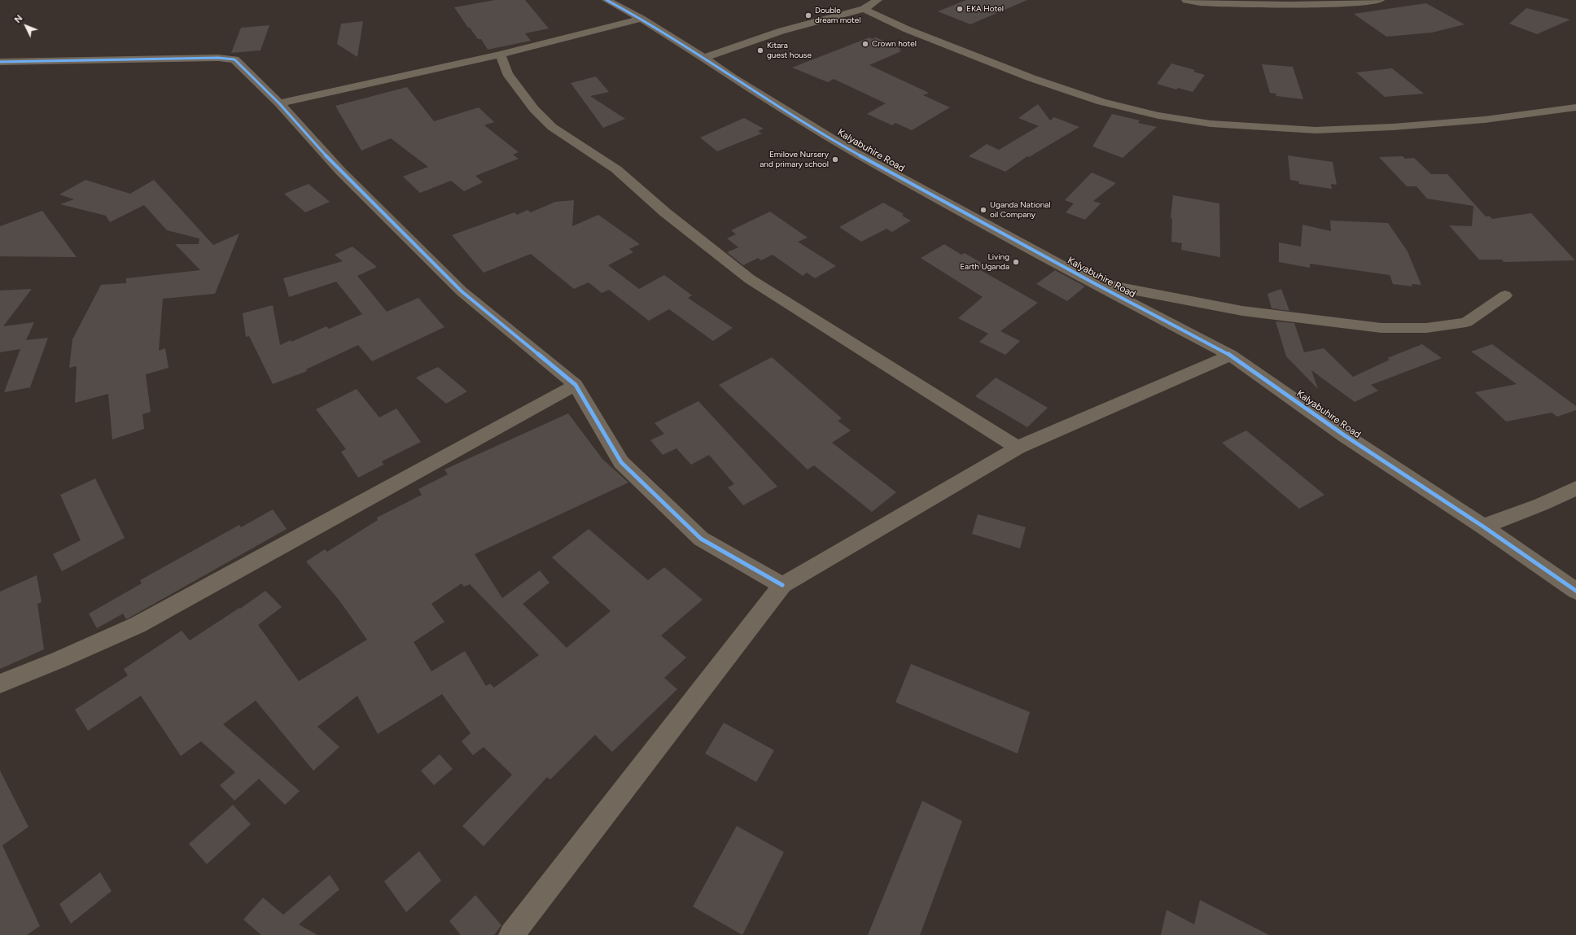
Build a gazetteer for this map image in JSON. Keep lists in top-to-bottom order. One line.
{"streets":{"street":["Kalyabuhire Road"]},"places":["EKA Hotel","Double dream motel","Crown hotel","Kitara guest house","Emilove Nursery and primary school","Uganda National oil Company","Living Earth Uganda"],"north":"top left"}
